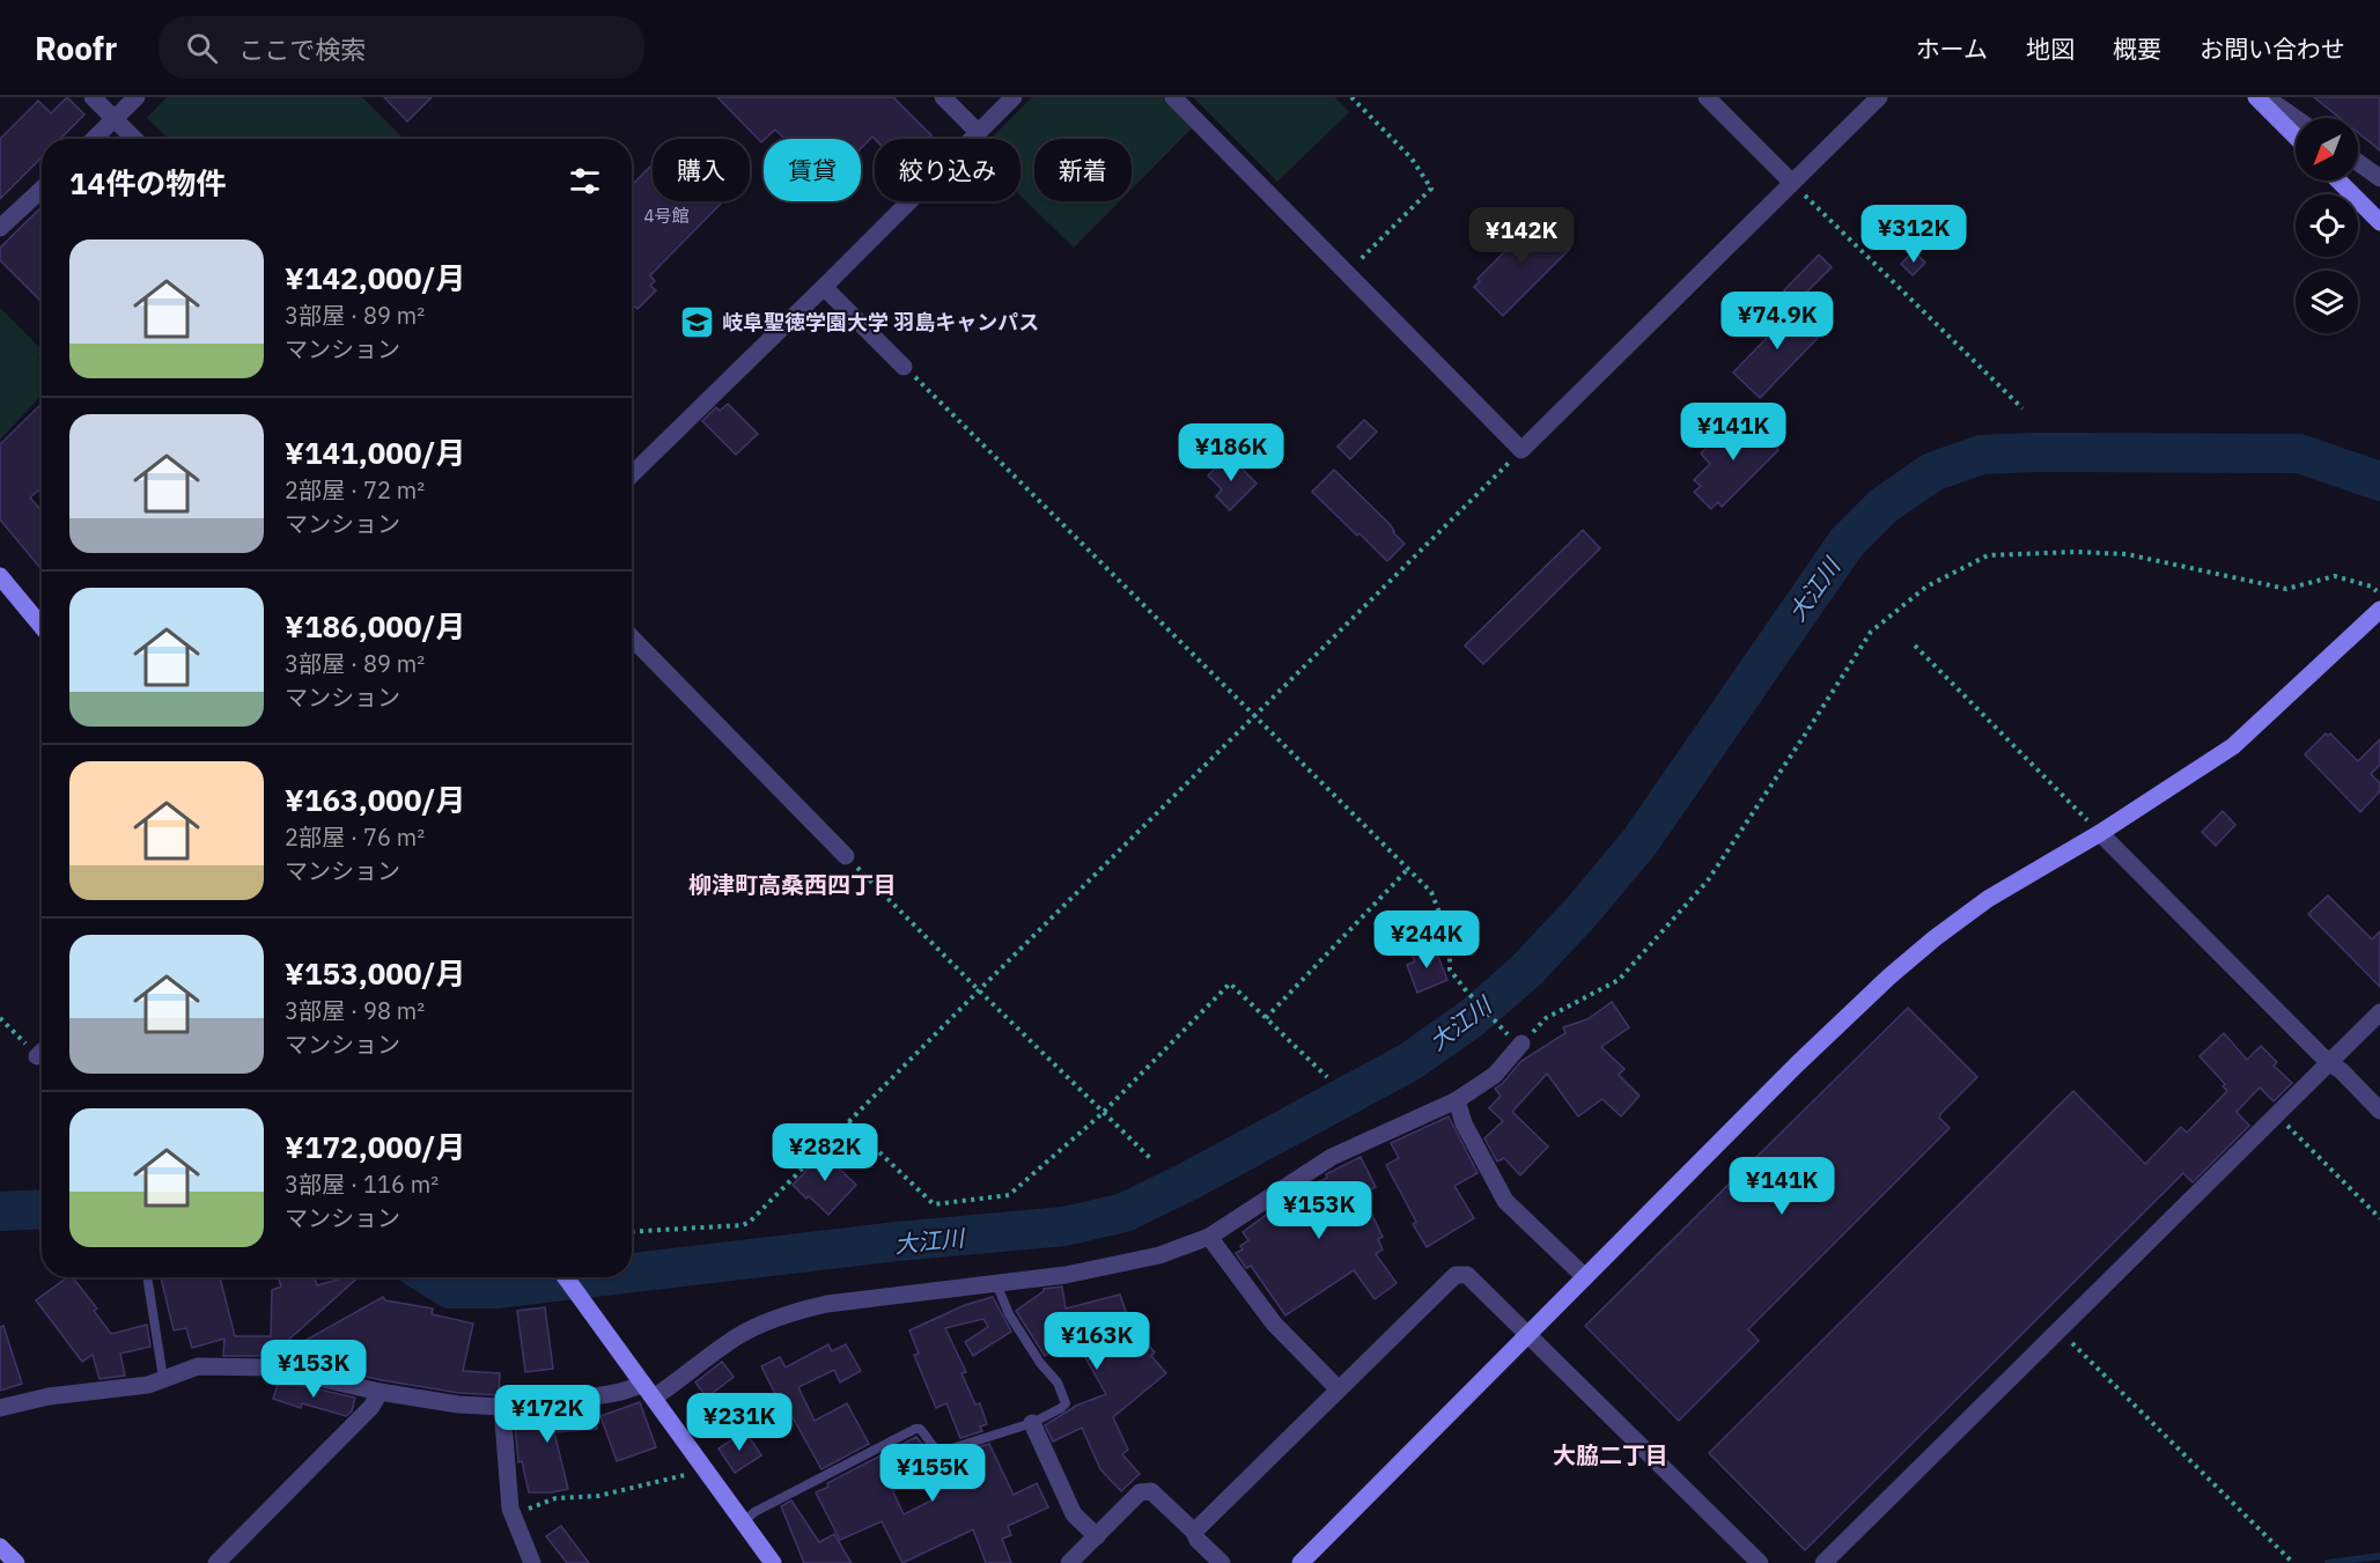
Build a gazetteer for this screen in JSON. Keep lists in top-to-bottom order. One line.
{"districts":["柳津町高桑西四丁目","大脇二丁目"],"water":["大江川"],"places":{"school or university":["岐阜聖徳学園大学 羽島キャンパス"]},"house_numbers":["4号館"],"north":"bottom left","page":{"header":"Roofr","search":"ここで検索","nav":["ホーム","地図","概要","お問い合わせ"],"chip":["購入","賃貸","絞り込み","新着"],"heading":"14件の物件","price":["¥312K","¥142K","¥74.9K","¥141K","¥186K","¥244K","¥282K","¥141K","¥153K","¥163K","¥153K","¥172K","¥231K","¥155K"],"list":[{"name":"¥142,000/月","note":"3部屋 · 89 m² · マンション"},{"name":"¥141,000/月","note":"2部屋 · 72 m² · マンション"},{"name":"¥186,000/月","note":"3部屋 · 89 m² · マンション"},{"name":"¥163,000/月","note":"2部屋 · 76 m² · マンション"},{"name":"¥153,000/月","note":"3部屋 · 98 m² · マンション"},{"name":"¥172,000/月","note":"3部屋 · 116 m² · マンション"}]}}
